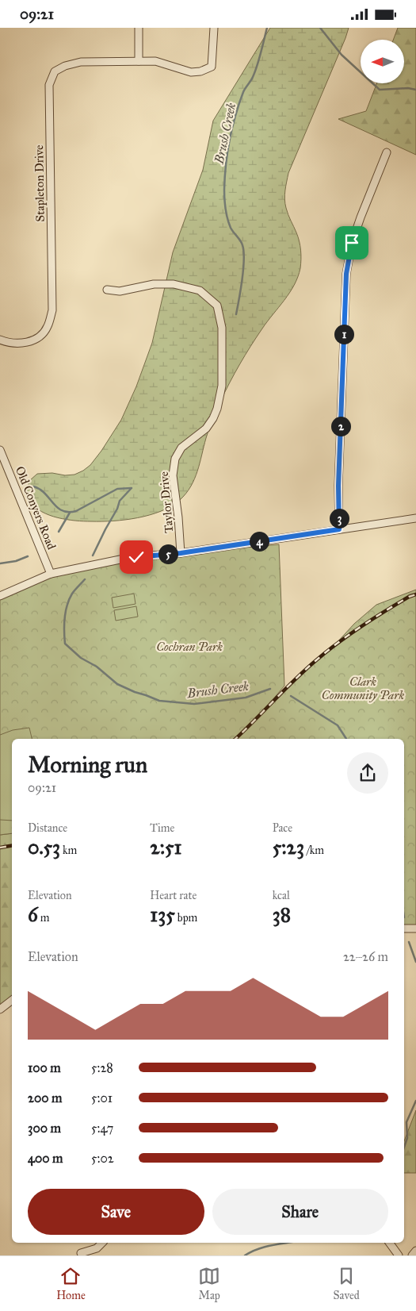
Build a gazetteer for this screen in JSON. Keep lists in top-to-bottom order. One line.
{"streets":{"street":["Stapleton Drive","Taylor Drive","Old Conyers Road"]},"water":["Brush Creek"],"parks":["Cochran Park","Clark Community Park"],"north":"left","page":{"status":"09:21","pins":["1","2","3","4","5"],"heading":["Morning run","09:21"],"stats":[["Distance","0.53 km"],["Time","2:51"],["Pace","5:23 /km"],["Elevation","6 m"],["Heart rate","135 bpm"],["kcal","38"]],"chart":["Elevation","22–26 m"],"list":[{"name":"100 m","note":"5:28"},{"name":"200 m","note":"5:01"},{"name":"300 m","note":"5:47"},{"name":"400 m","note":"5:02"}],"buttons":["Save","Share"],"tabs":["Home","Map","Saved"]}}
